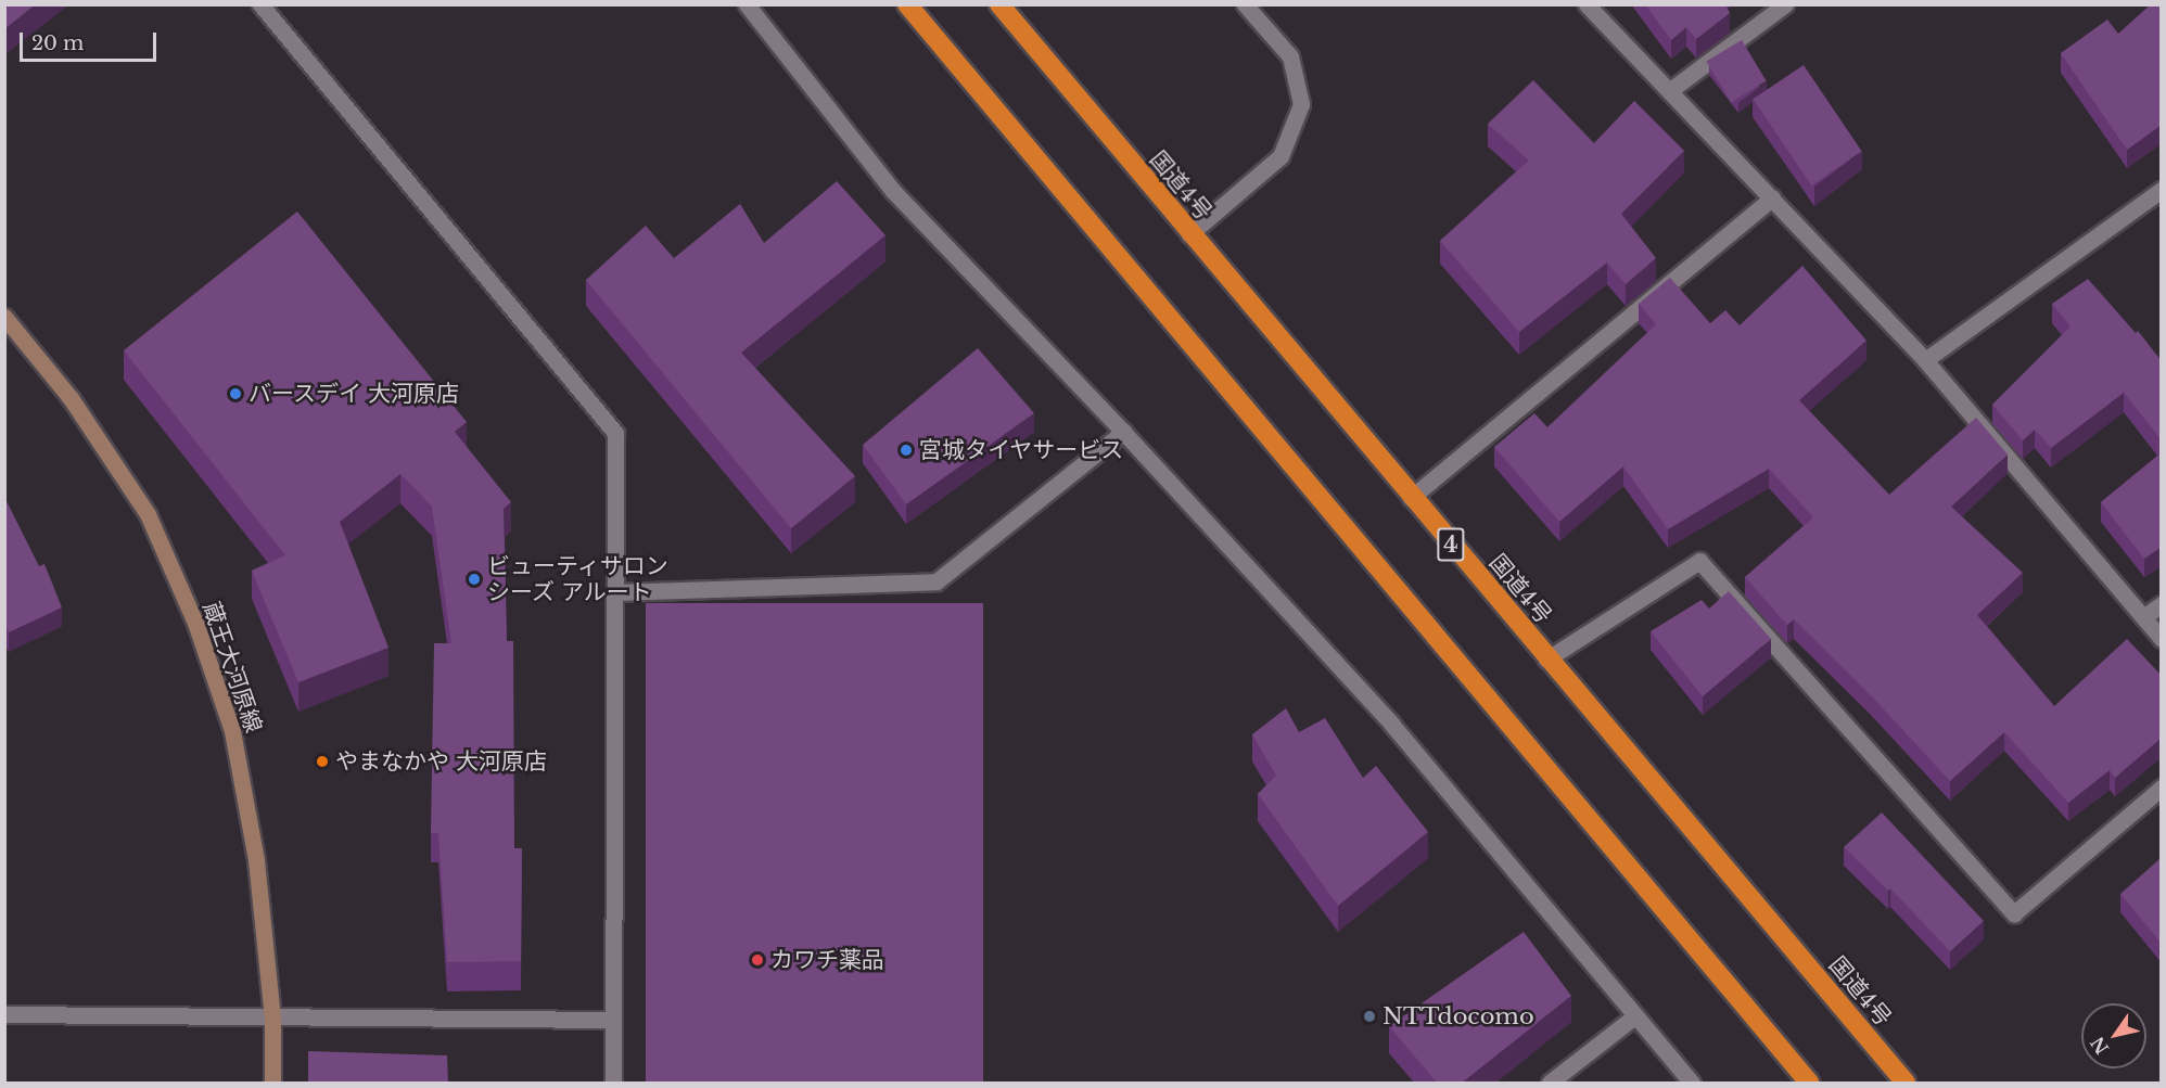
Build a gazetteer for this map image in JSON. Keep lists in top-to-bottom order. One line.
{"streets":{"highway":["国道4号","4"],"main road":["蔵王大河原線"]},"places":["バースデイ 大河原店","宮城タイヤサービス","ビューティサロン シーズ アルート","やまなかや 大河原店","カワチ薬品","NTTdocomo"],"scale_bar":"20 m","north":"bottom left"}
